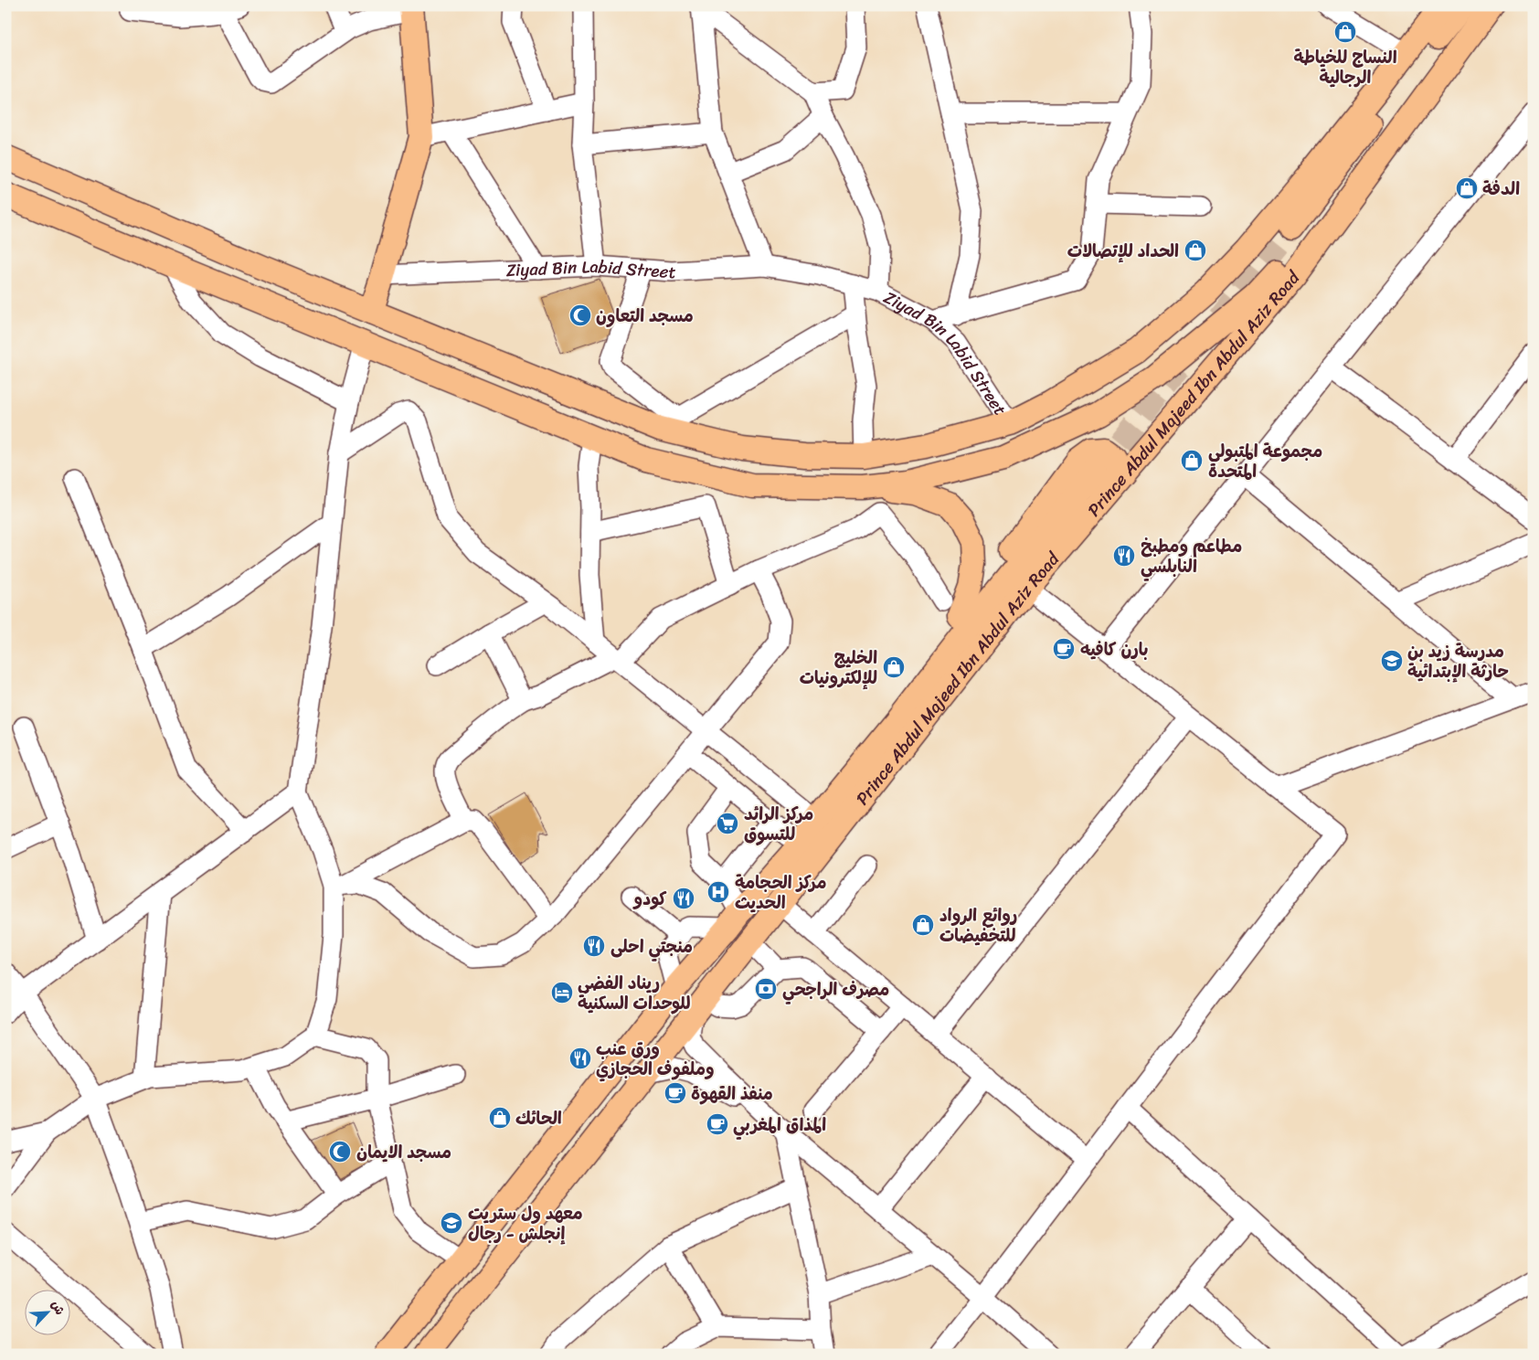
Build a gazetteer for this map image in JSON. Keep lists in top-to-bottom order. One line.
{"streets":{"main road":["Prince Abdul Majeed Ibn Abdul Aziz Road"],"street":["Ziyad Bin Labid Street"]},"places":{"shop":["النساج للخياطة الرجالية","الدفة","الحداد للإتصالات","مجموعة المتبولي المتحدة","الخليج للإلكترونيات","روائع الرواد للتخفيضات","الحائك"],"mosque":["مسجد التعاون","مسجد الايمان"],"restaurant":["مطاعم ومطبخ النابلسي","كودو","منجتي احلى","ورق عنب وملفوف الحجازي"],"cafe":["بارن كافيه","منفذ القهوة","المذاق المغربي"],"school or university":["مدرسة زيد بن حارثة الإبتدائية","معهد ول ستريت إنجلش - رجال"],"supermarket":["مركز الرائد للتسوق"],"hospital":["مركز الحجامة الحديث"],"bank":["مصرف الراجحي"],"hotel":["ريناد الفضي للوحدات السكنية"]},"north":"top right"}
